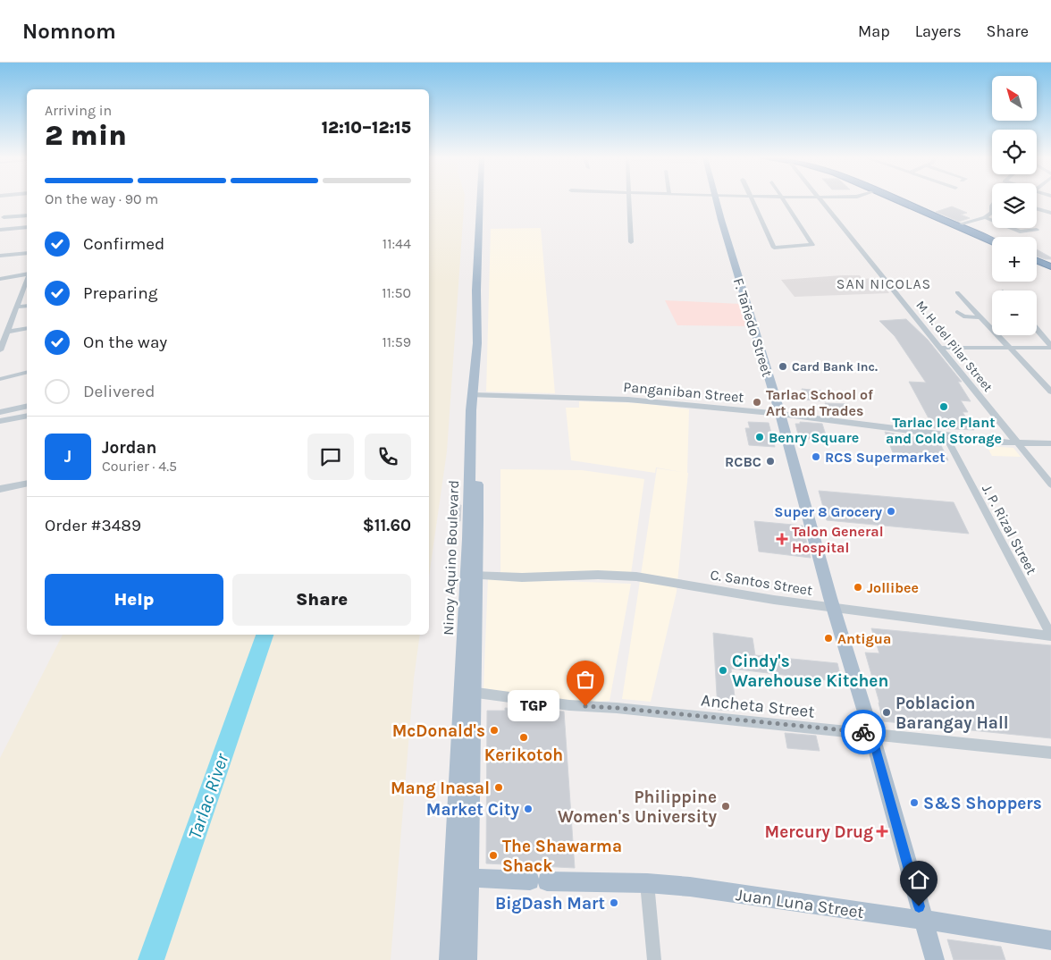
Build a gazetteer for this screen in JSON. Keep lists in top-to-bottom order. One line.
{"streets":{"main road":["F. Tañedo Street","Ninoy Aquino Boulevard","Juan Luna Street"],"street":["M. H. del Pilar Street","Panganiban Street","J. P. Rizal Street","C. Santos Street","Ancheta Street"]},"crossings":[["F. Tañedo Street","Panganiban Street"],["F. Tañedo Street","C. Santos Street"],["F. Tañedo Street","Ancheta Street"],["F. Tañedo Street","Juan Luna Street"],["M. H. del Pilar Street","Panganiban Street"],["Panganiban Street","J. P. Rizal Street"],["Panganiban Street","Ninoy Aquino Boulevard"],["J. P. Rizal Street","C. Santos Street"],["Ninoy Aquino Boulevard","C. Santos Street"],["Ninoy Aquino Boulevard","Ancheta Street"],["Ninoy Aquino Boulevard","Juan Luna Street"]],"districts":["SAN NICOLAS"],"water":["Tarlac River"],"places":{"other":["Card Bank Inc.","Tarlac School of Art and Trades","Tarlac Ice Plant and Cold Storage","Benry Square","RCS Supermarket","RCBC","Super 8 Grocery","Jollibee","Antigua","Cindy's Warehouse Kitchen","TGP","Poblacion Barangay Hall","McDonald's","Kerikotoh","Mang Inasal","S&S Shoppers","Philippine Women's University","Market City","The Shawarma Shack","BigDash Mart"],"health":["Talon General Hospital","Mercury Drug"]},"north":"top left","page":{"header":"Nomnom","nav":["Map","Layers","Share"],"map_buttons":["+","−"],"heading":["2 min","Arriving in","12:10–12:15"],"panel":["Jordan","Courier · 4.5","Order #3489","$11.60"],"bar":"On the way · 90 m","list":[["Confirmed","11:44"],["Preparing","11:50"],["On the way","11:59"],"Delivered"],"round":"J","buttons":["Help","Share"],"bubble":"TGP"}}
